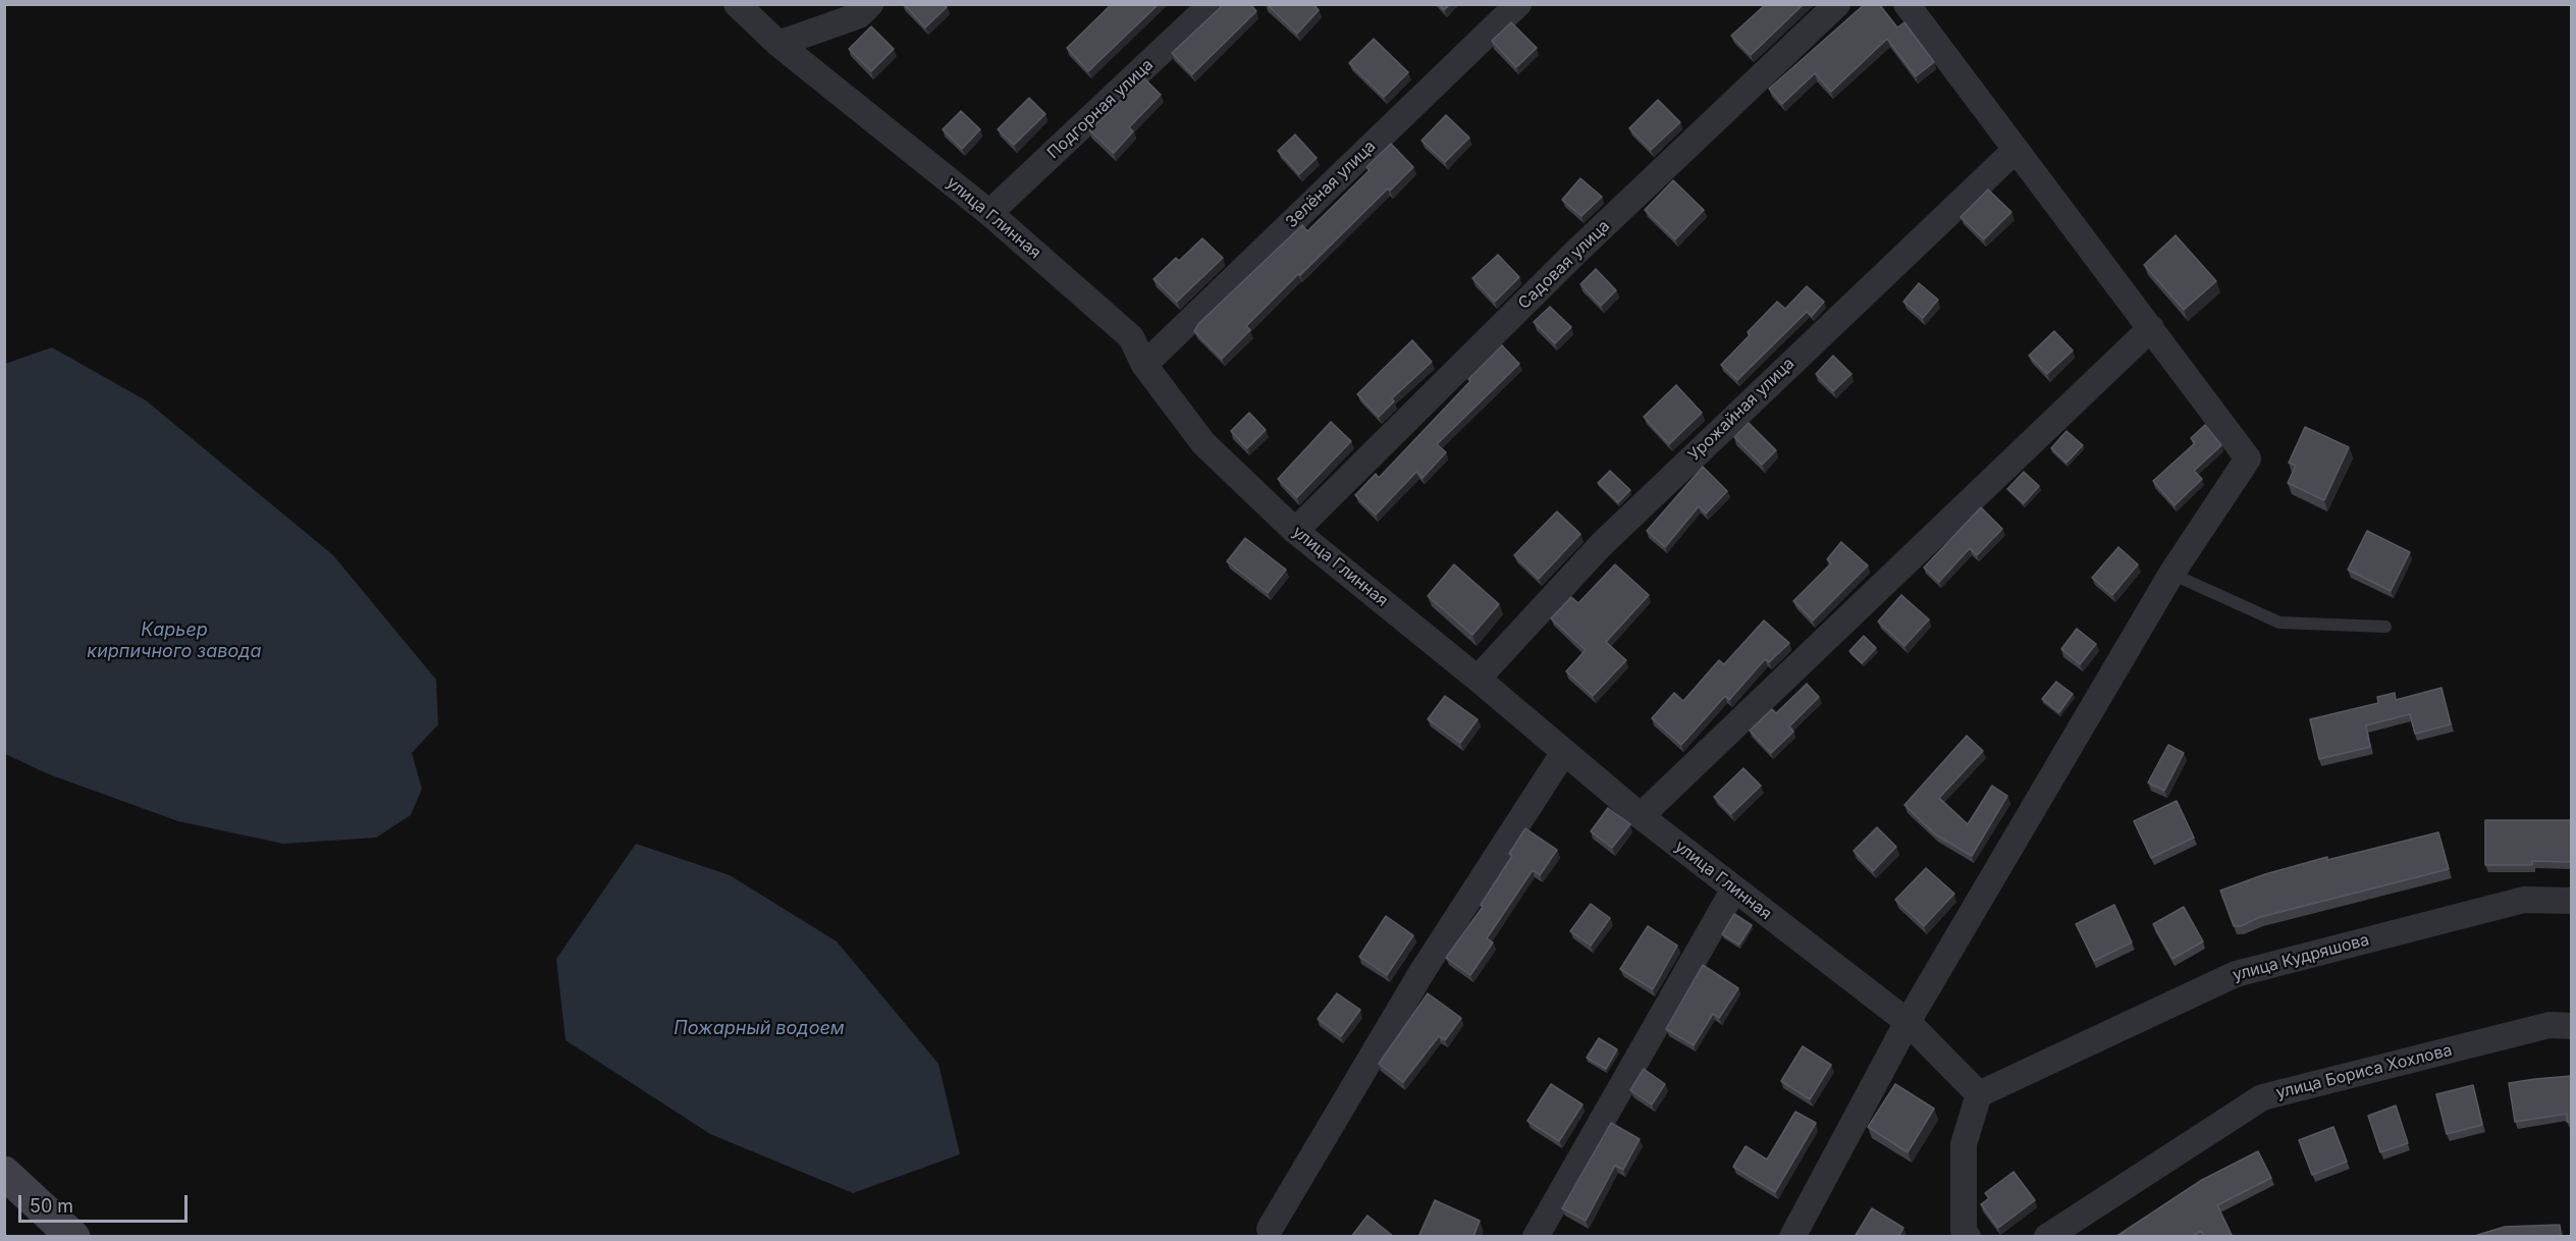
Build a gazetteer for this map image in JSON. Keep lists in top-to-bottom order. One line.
{"streets":{"street":["Подгорная улица","Зелёная улица","улица Глинная","Садовая улица","Урожайная улица","улица Кудряшова","улица Бориса Хохлова"]},"crossings":[["Подгорная улица","улица Глинная"],["Зелёная улица","улица Глинная"],["улица Глинная","Садовая улица"],["улица Глинная","Урожайная улица"],["улица Глинная","улица Кудряшова"]],"water":["Карьер кирпичного завода","Пожарный водоем"],"scale_bar":"50 m"}
